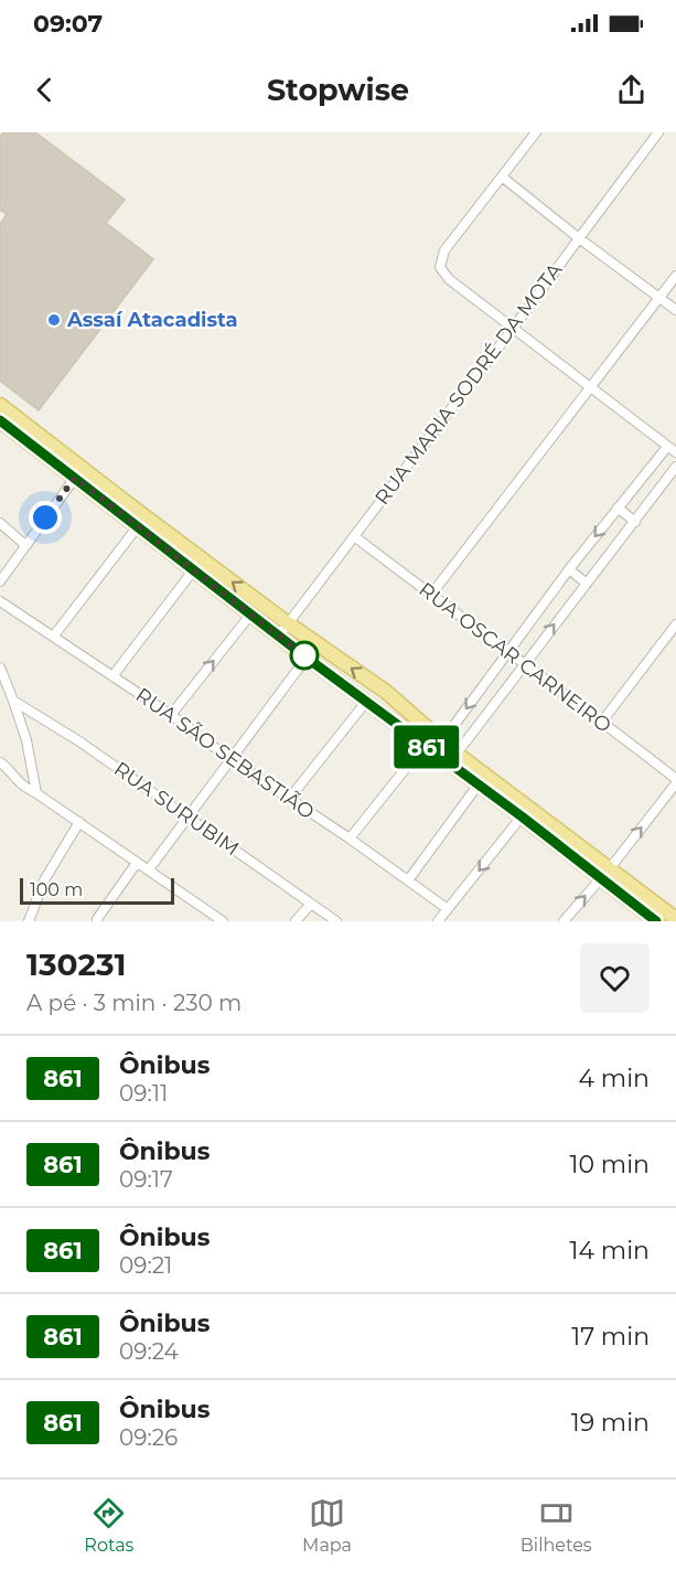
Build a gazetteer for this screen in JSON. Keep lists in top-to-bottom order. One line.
{"streets":{"street":["RUA MARIA SODRÉ DA MOTA","RUA OSCAR CARNEIRO","RUA SÃO SEBASTIÃO","RUA SURUBIM"]},"crossings":[["RUA MARIA SODRÉ DA MOTA","RUA OSCAR CARNEIRO"]],"places":["Assaí Atacadista"],"lines":["bus line 861"],"scale_bar":"100 m","page":{"status":"09:07","header":"Stopwise","on_map":"861","scale":"100 m","heading":["130231","A pé · 3 min · 230 m"],"list":[{"mark":"861","name":"Ônibus","note":"09:11","value":"4 min"},{"mark":"861","name":"Ônibus","note":"09:17","value":"10 min"},{"mark":"861","name":"Ônibus","note":"09:21","value":"14 min"},{"mark":"861","name":"Ônibus","note":"09:24","value":"17 min"},{"mark":"861","name":"Ônibus","note":"09:26","value":"19 min"}],"tabs":["Rotas","Mapa","Bilhetes"]}}
